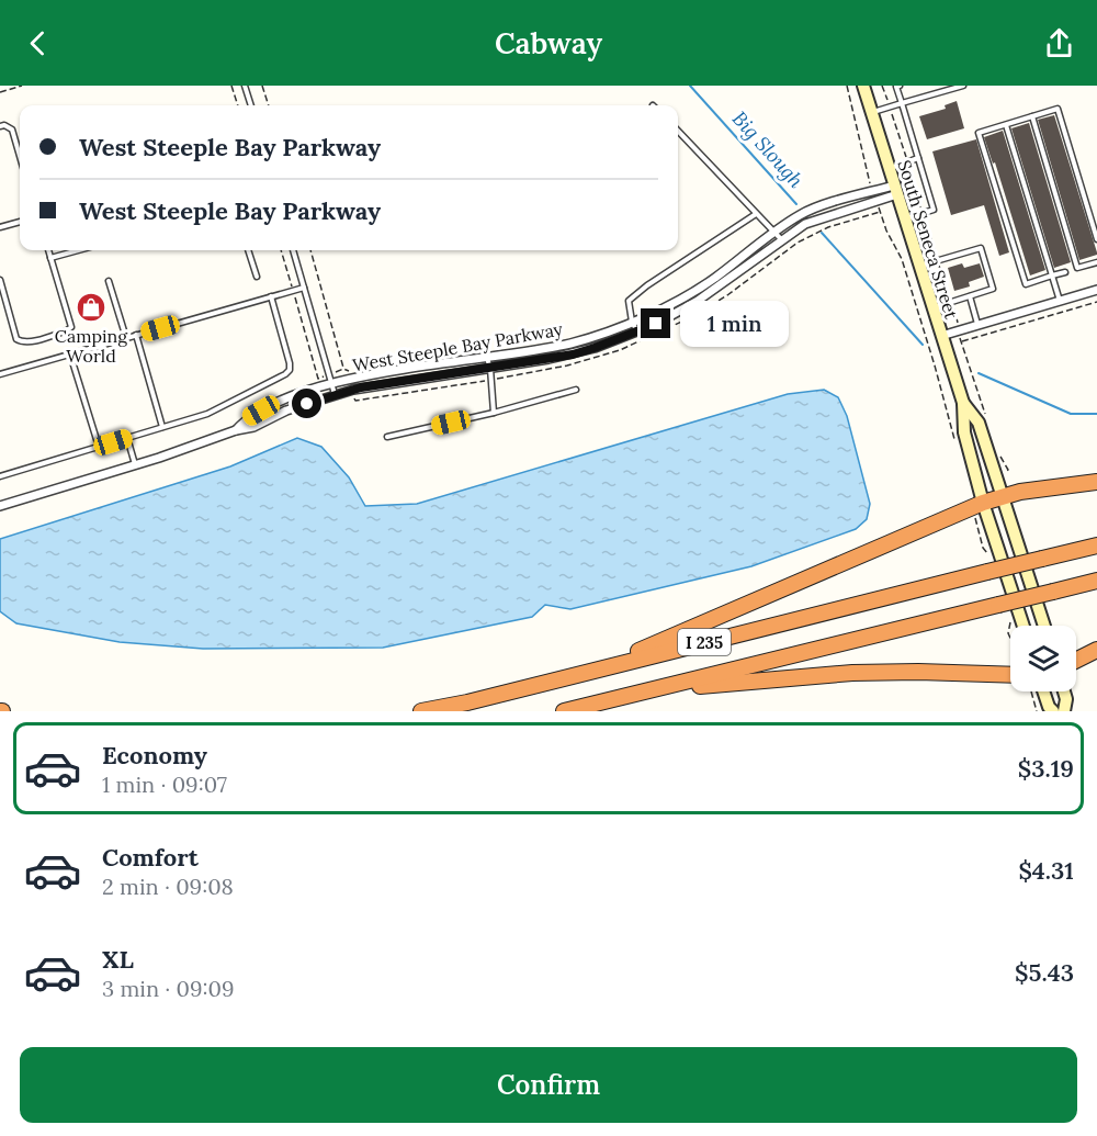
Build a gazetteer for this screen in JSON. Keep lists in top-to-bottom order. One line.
{"streets":{"highway":["I 235"],"street":["South Seneca Street","West Steeple Bay Parkway"]},"crossings":[["South Seneca Street","West Steeple Bay Parkway"]],"water":["Big Slough"],"places":{"shop":["Camping World"]},"page":{"header":"Cabway","banner":["West Steeple Bay Parkway","West Steeple Bay Parkway"],"bubble":"1 min","list":[{"name":"Economy","note":"1 min · 09:07","value":"$3.19"},{"name":"Comfort","note":"2 min · 09:08","value":"$4.31"},{"name":"XL","note":"3 min · 09:09","value":"$5.43"}],"buttons":"Confirm"}}
